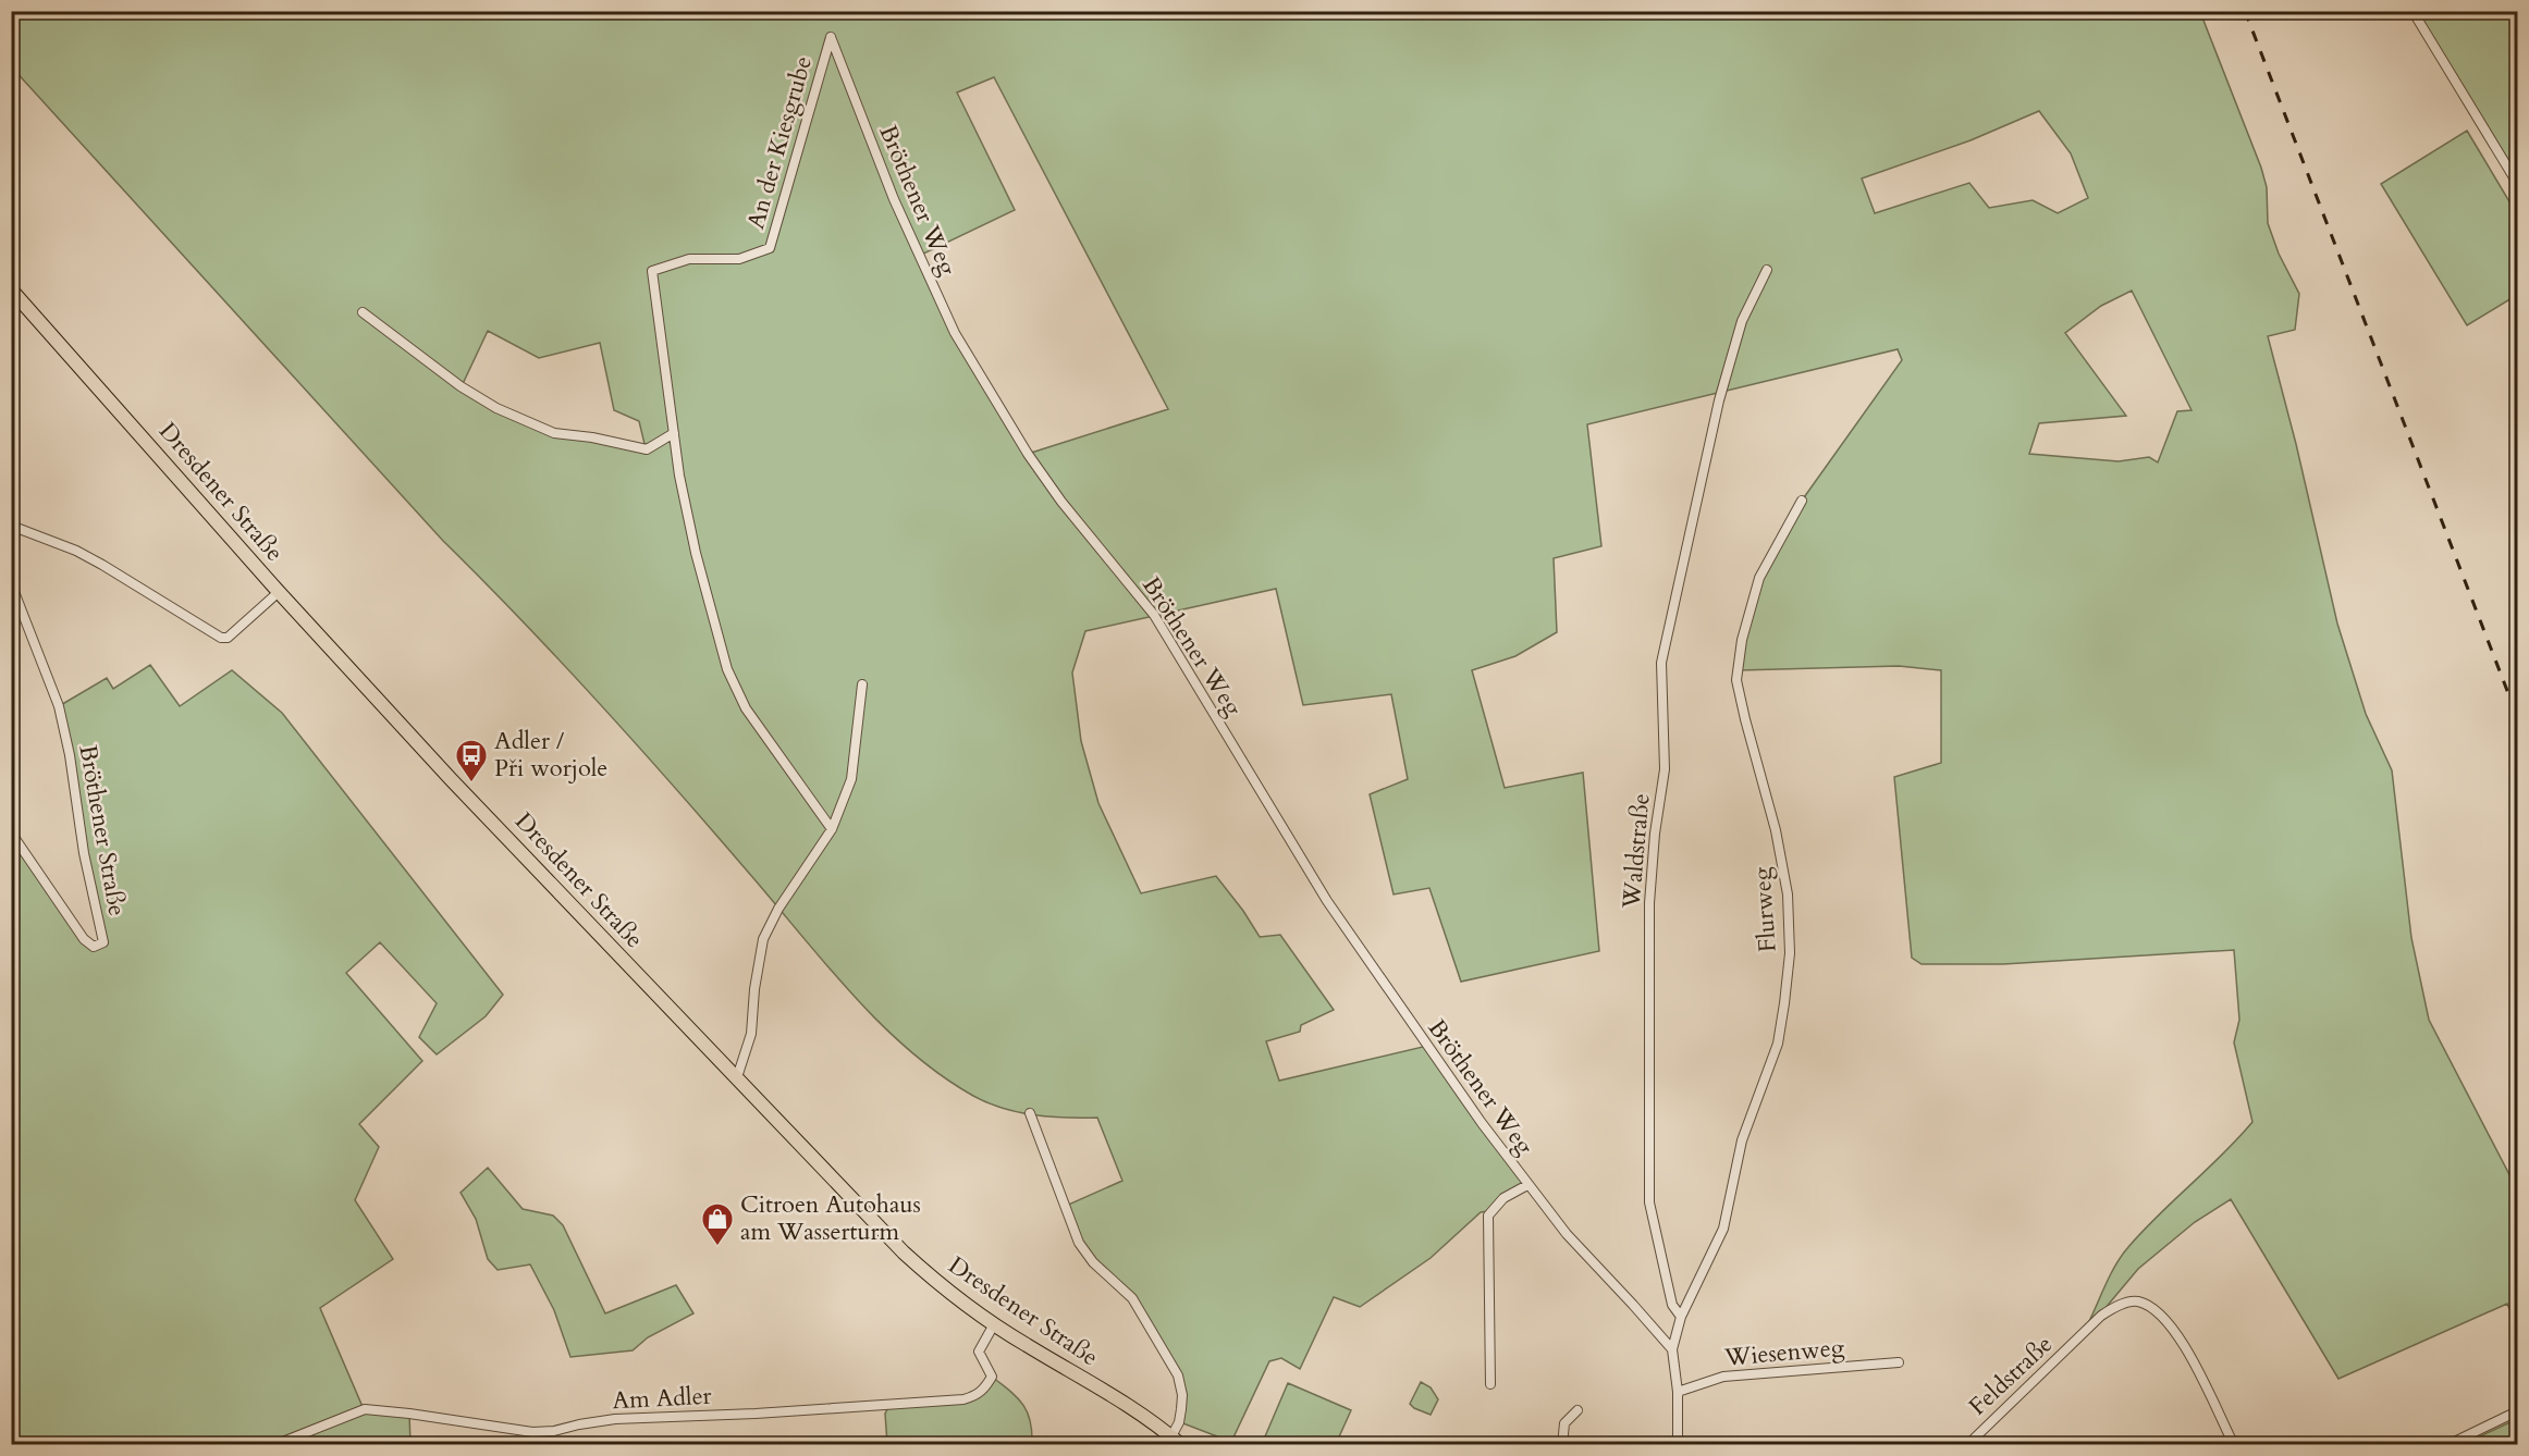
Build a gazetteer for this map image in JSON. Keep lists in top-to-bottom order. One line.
{"streets":{"main road":["Dresdener Straße"],"street":["An der Kiesgrube","Bröthener Weg","Bröthener Straße","Waldstraße","Flurweg","Wiesenweg","Feldstraße","Am Adler"]},"crossings":[["An der Kiesgrube","Bröthener Weg"],["Dresdener Straße","Am Adler"],["Waldstraße","Flurweg"]],"places":{"bus stop":["Adler / Při worjole"],"shop":["Citroen Autohaus am Wasserturm"]}}
